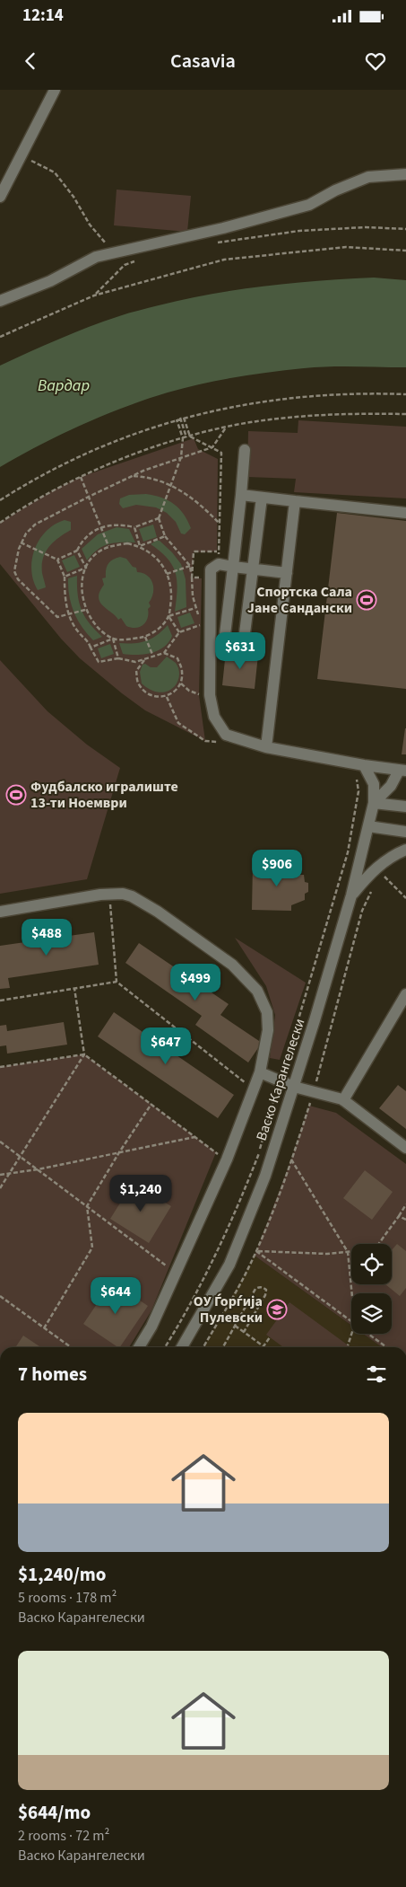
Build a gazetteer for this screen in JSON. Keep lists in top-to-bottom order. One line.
{"streets":{"street":["Васко Карангелески"]},"water":["Вардар"],"places":{"sports":["Спортска Сала Јане Сандански","Фудбалско игралиште 13-ти Ноември"],"school or university":["ОУ Ѓорѓија Пулевски"]},"page":{"status":"12:14","header":"Casavia","price":["$631","$906","$488","$499","$647","$1,240","$644"],"heading":"7 homes","list":[{"name":"$1,240/mo","note":"5 rooms · 178 m² · Васко Карангелески"},{"name":"$644/mo","note":"2 rooms · 72 m² · Васко Карангелески"}]}}
